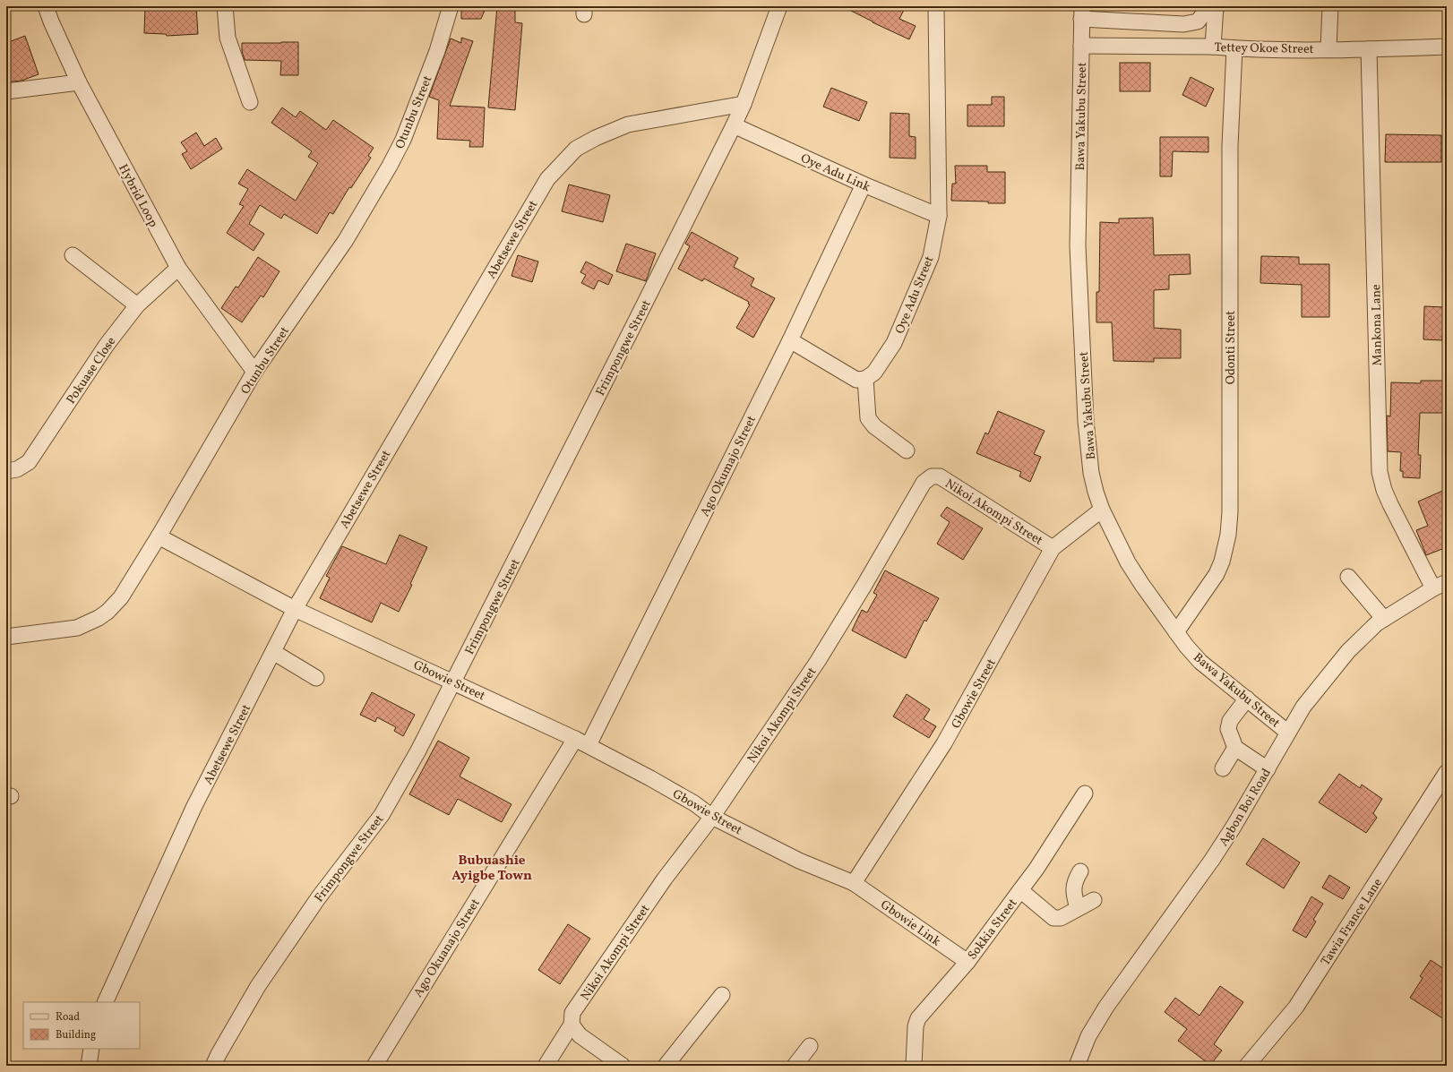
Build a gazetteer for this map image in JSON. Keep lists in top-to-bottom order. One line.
{"streets":{"street":["Tettey Okoe Street","Otunbu Street","Bawa Yakubu Street","Oye Adu Link","Hybrid Loop","Abetsewe Street","Oye Adu Street","Mankona Lane","Frimpongwe Street","Odonti Street","Pokuase Close","Ago Okumajo Street","Nikoi Akompi Street","Gbowie Street","Agbon Boi Road","Tawia France Lane","Gbowie Link","Sokkia Street","Ago Okuanajo Street"]},"crossings":[["Tettey Okoe Street","Bawa Yakubu Street"],["Tettey Okoe Street","Mankona Lane"],["Tettey Okoe Street","Odonti Street"],["Otunbu Street","Hybrid Loop"],["Otunbu Street","Gbowie Street"],["Bawa Yakubu Street","Odonti Street"],["Bawa Yakubu Street","Gbowie Street"],["Bawa Yakubu Street","Agbon Boi Road"],["Oye Adu Link","Oye Adu Street"],["Oye Adu Link","Frimpongwe Street"],["Oye Adu Link","Ago Okumajo Street"],["Hybrid Loop","Pokuase Close"],["Abetsewe Street","Frimpongwe Street"],["Abetsewe Street","Gbowie Street"],["Mankona Lane","Agbon Boi Road"],["Frimpongwe Street","Gbowie Street"],["Ago Okumajo Street","Gbowie Street"],["Ago Okumajo Street","Ago Okuanajo Street"],["Nikoi Akompi Street","Gbowie Street"],["Gbowie Street","Gbowie Link"],["Gbowie Street","Ago Okuanajo Street"],["Gbowie Link","Sokkia Street"]],"districts":["Bubuashie Ayigbe Town"],"legend":["Road","Building"]}
